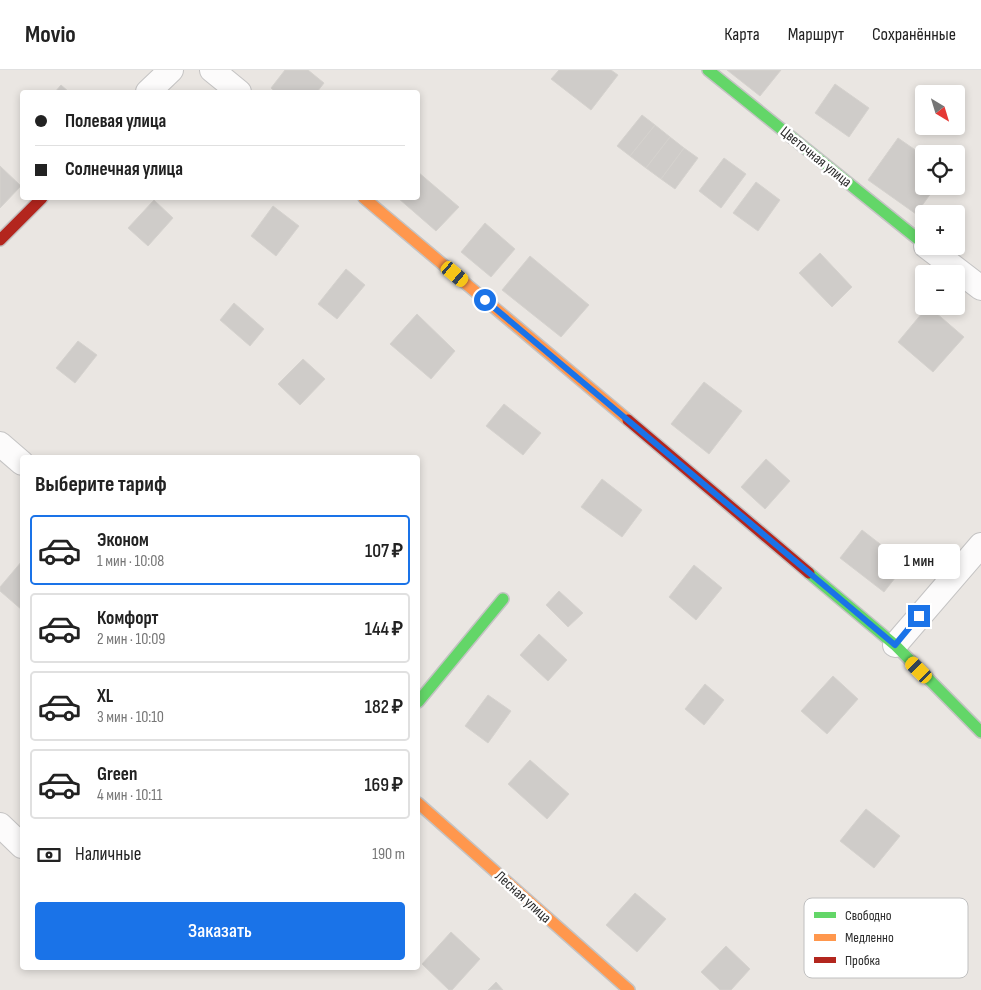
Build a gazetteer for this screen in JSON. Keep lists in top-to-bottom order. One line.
{"streets":{"street":["Цветочная улица","Лесная улица"]},"legend":["Свободно","Медленно","Пробка"],"north":"bottom right","page":{"header":"Movio","nav":["Карта","Маршрут","Сохранённые"],"map_buttons":["+","−"],"banner":["Полевая улица","Солнечная улица"],"heading":"Выберите тариф","list":[{"name":"Эконом","note":"1 мин · 10:08","value":"107 ₽"},{"name":"Комфорт","note":"2 мин · 10:09","value":"144 ₽"},{"name":"XL","note":"3 мин · 10:10","value":"182 ₽"},{"name":"Green","note":"4 мин · 10:11","value":"169 ₽"}],"bubble":"1 мин","pay":["Наличные","190 m"],"buttons":"Заказать"}}
